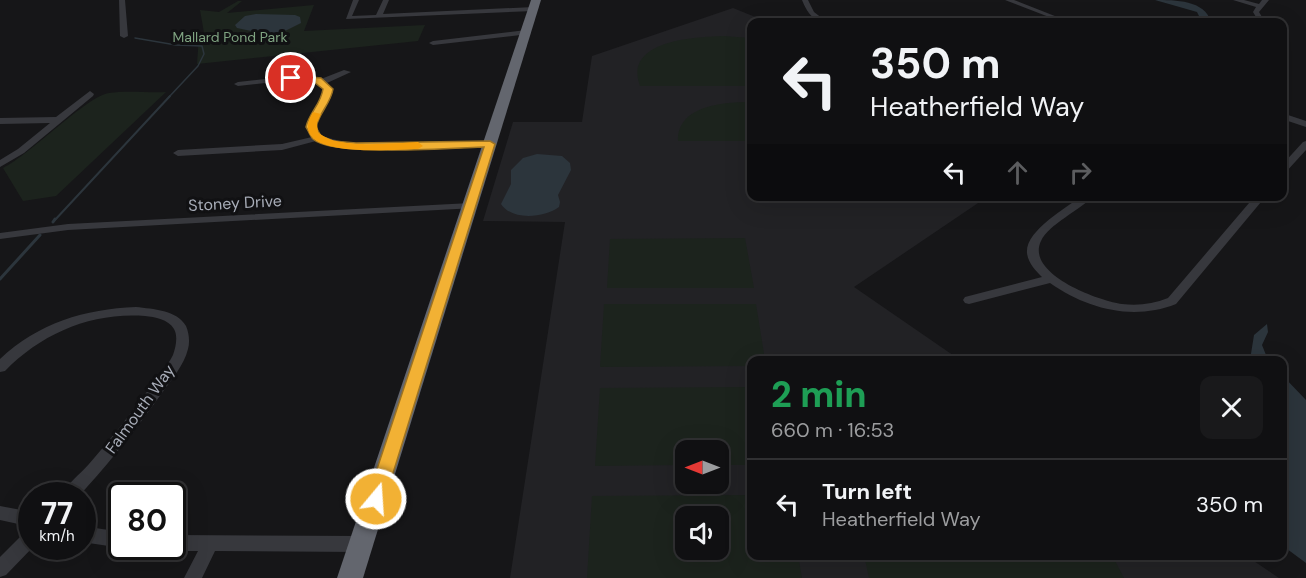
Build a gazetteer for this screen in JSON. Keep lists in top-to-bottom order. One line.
{"streets":{"street":["Stoney Drive","Falmouth Way"]},"parks":["Mallard Pond Park"],"north":"left","page":{"turn":["350 m","Heatherfield Way"],"heading":["2 min","660 m · 16:53"],"list":[{"name":"Turn left","note":"Heatherfield Way","value":"350 m"}],"speed":"77 km/h","limit":"80"}}
